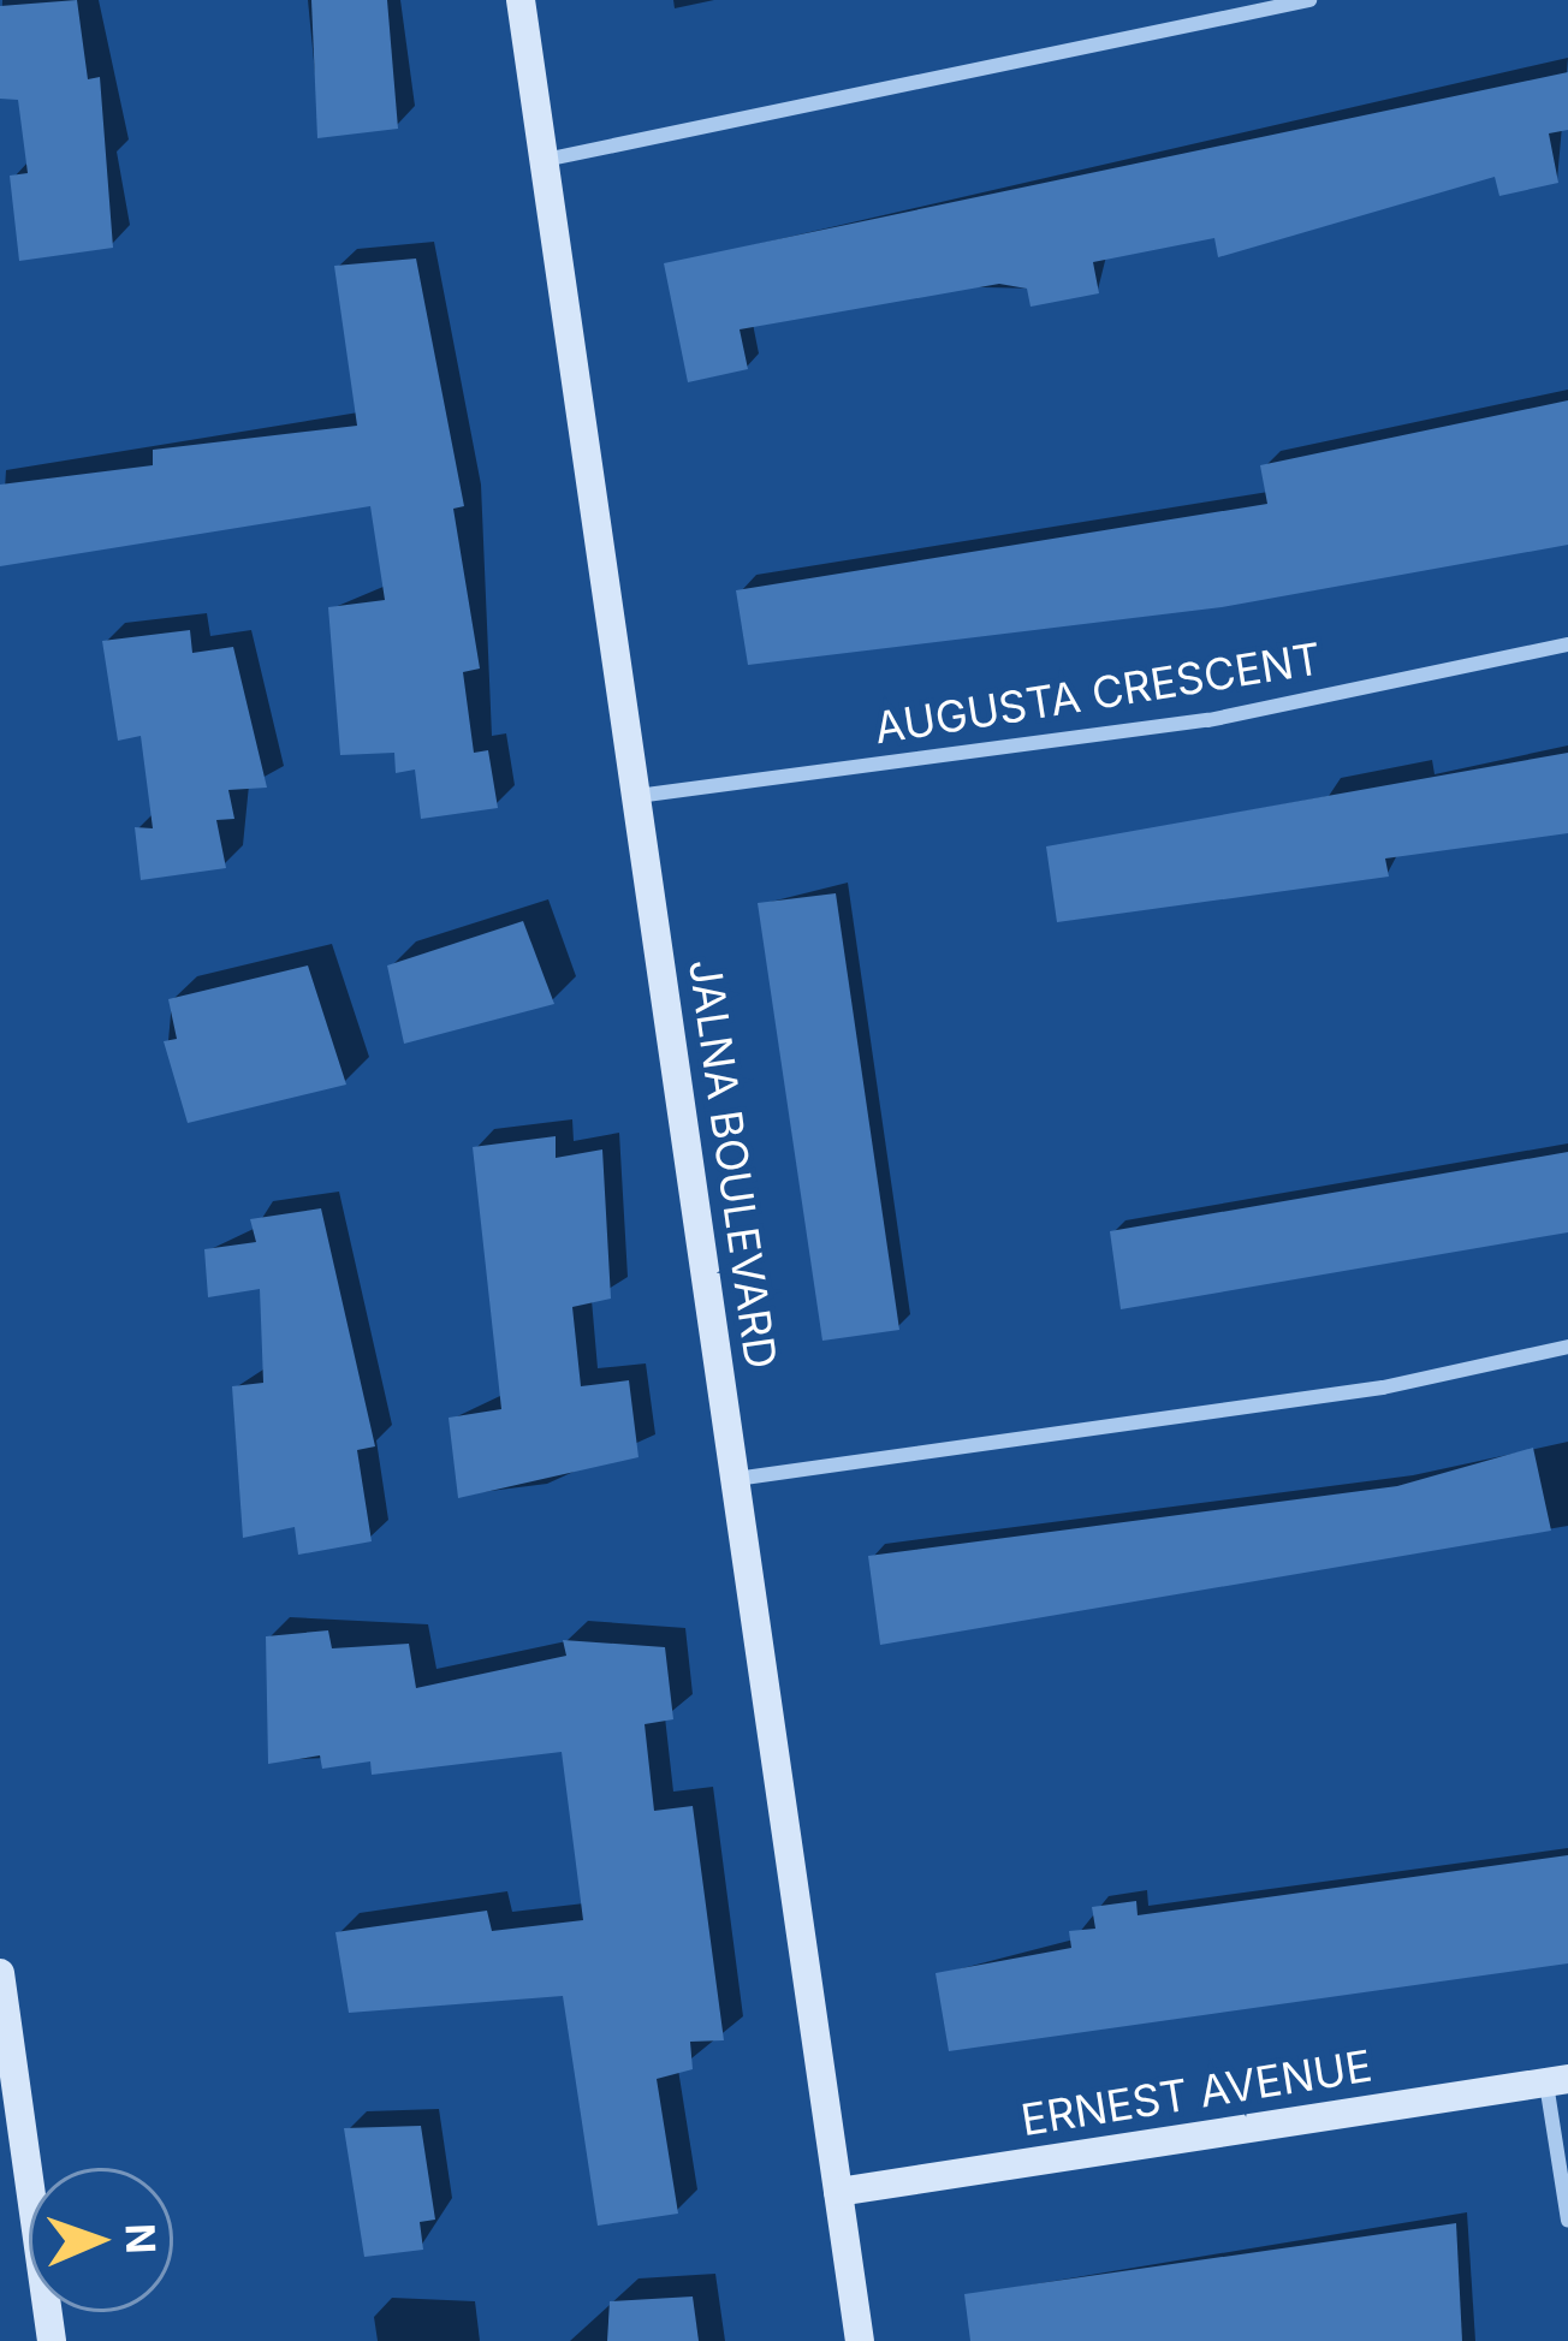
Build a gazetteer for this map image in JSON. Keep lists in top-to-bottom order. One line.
{"streets":{"street":["AUGUSTA CRESCENT","JALNA BOULEVARD","ERNEST AVENUE"]},"crossings":[["AUGUSTA CRESCENT","JALNA BOULEVARD"],["JALNA BOULEVARD","ERNEST AVENUE"]],"north":"right"}
